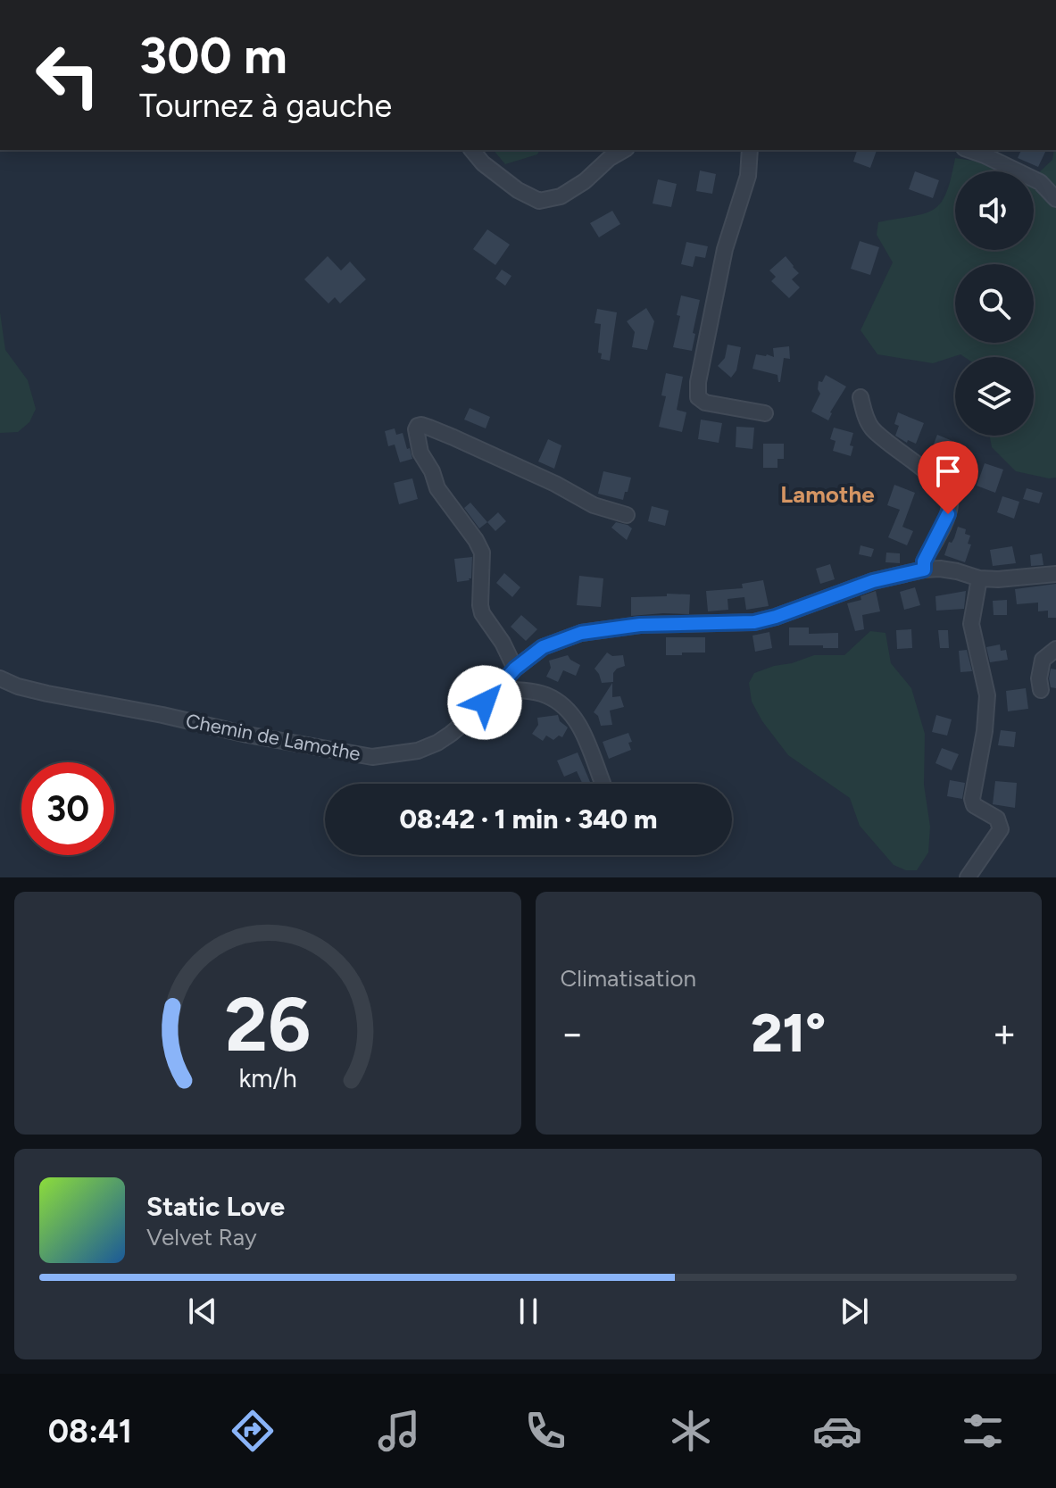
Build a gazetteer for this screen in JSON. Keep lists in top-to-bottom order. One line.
{"streets":{"street":["Chemin de Lamothe"]},"districts":["Lamothe"],"page":{"turn":["300 m","Tournez à gauche"],"limit":"30","trip":"08:42 · 1 min · 340 m","tile":"Climatisation","heat":["−","21°","+"],"song":["Static Love","Velvet Ray"],"tabs":"08:41","gauge":["26","km/h"]}}
